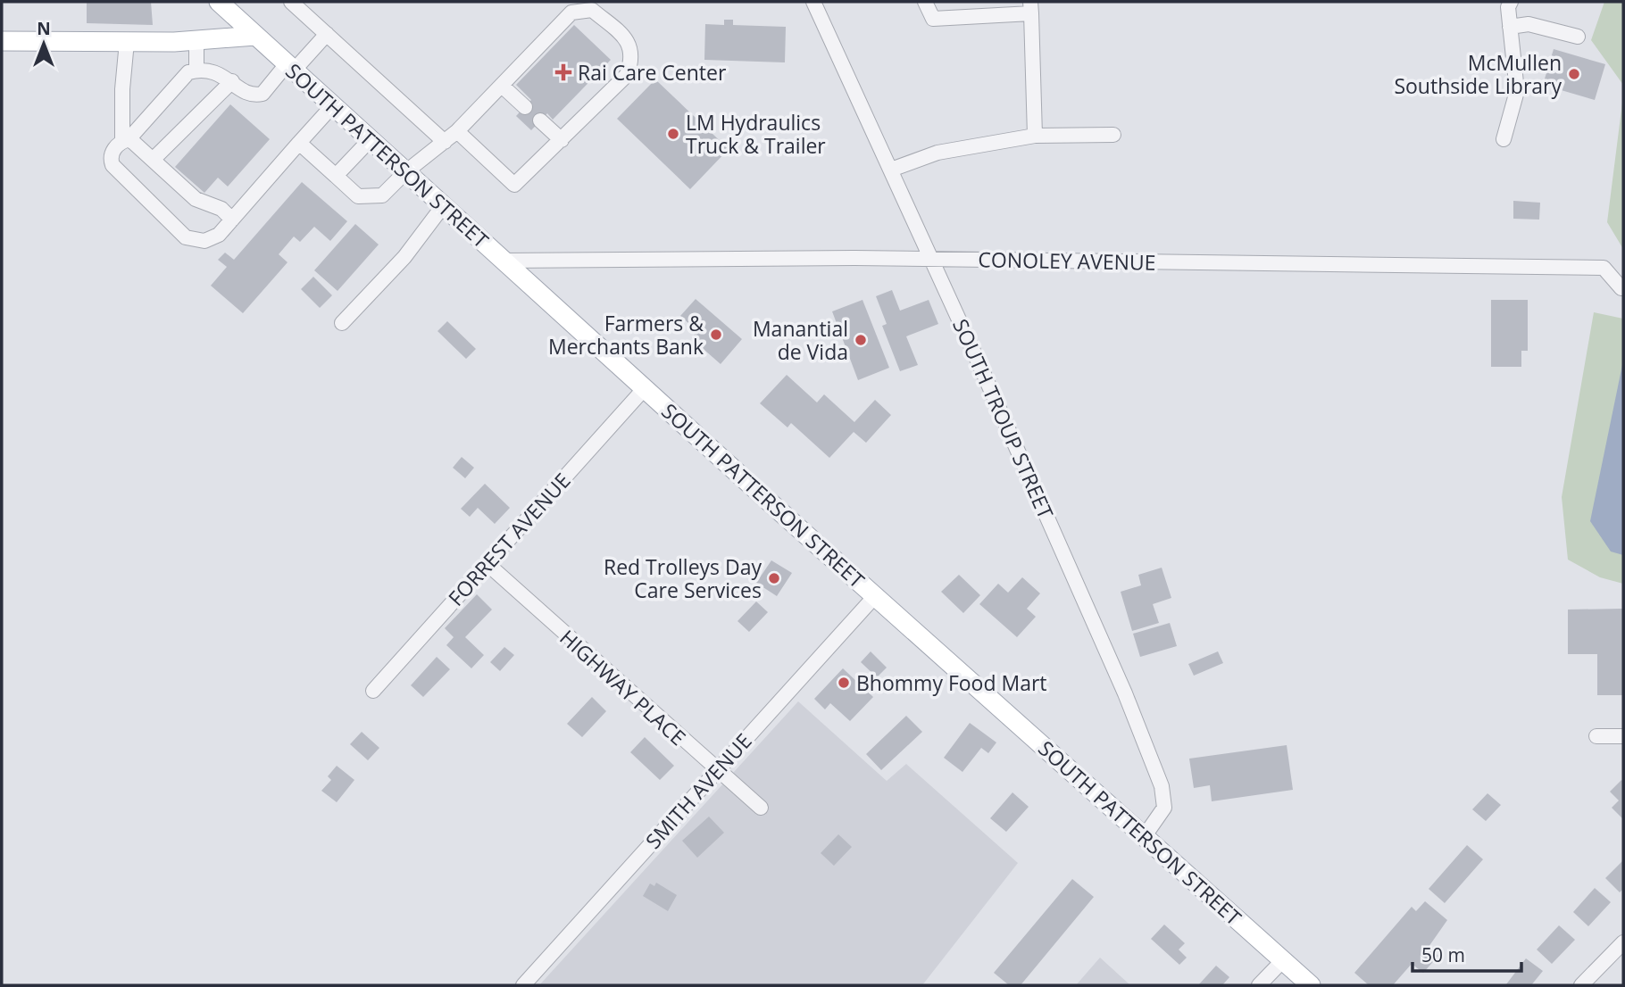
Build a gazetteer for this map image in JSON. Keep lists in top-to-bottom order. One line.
{"streets":{"main road":["SOUTH PATTERSON STREET"],"street":["CONOLEY AVENUE","SOUTH TROUP STREET","FORREST AVENUE","HIGHWAY PLACE","SMITH AVENUE"]},"crossings":[["SOUTH PATTERSON STREET","CONOLEY AVENUE"],["SOUTH PATTERSON STREET","SOUTH TROUP STREET"],["SOUTH PATTERSON STREET","FORREST AVENUE"],["SOUTH PATTERSON STREET","SMITH AVENUE"],["CONOLEY AVENUE","SOUTH TROUP STREET"],["FORREST AVENUE","HIGHWAY PLACE"],["HIGHWAY PLACE","SMITH AVENUE"]],"places":{"health":["Rai Care Center"],"other":["McMullen Southside Library","LM Hydraulics Truck & Trailer","Farmers & Merchants Bank","Manantial de Vida","Red Trolleys Day Care Services","Bhommy Food Mart"]},"scale_bar":"50 m","north":"top"}
